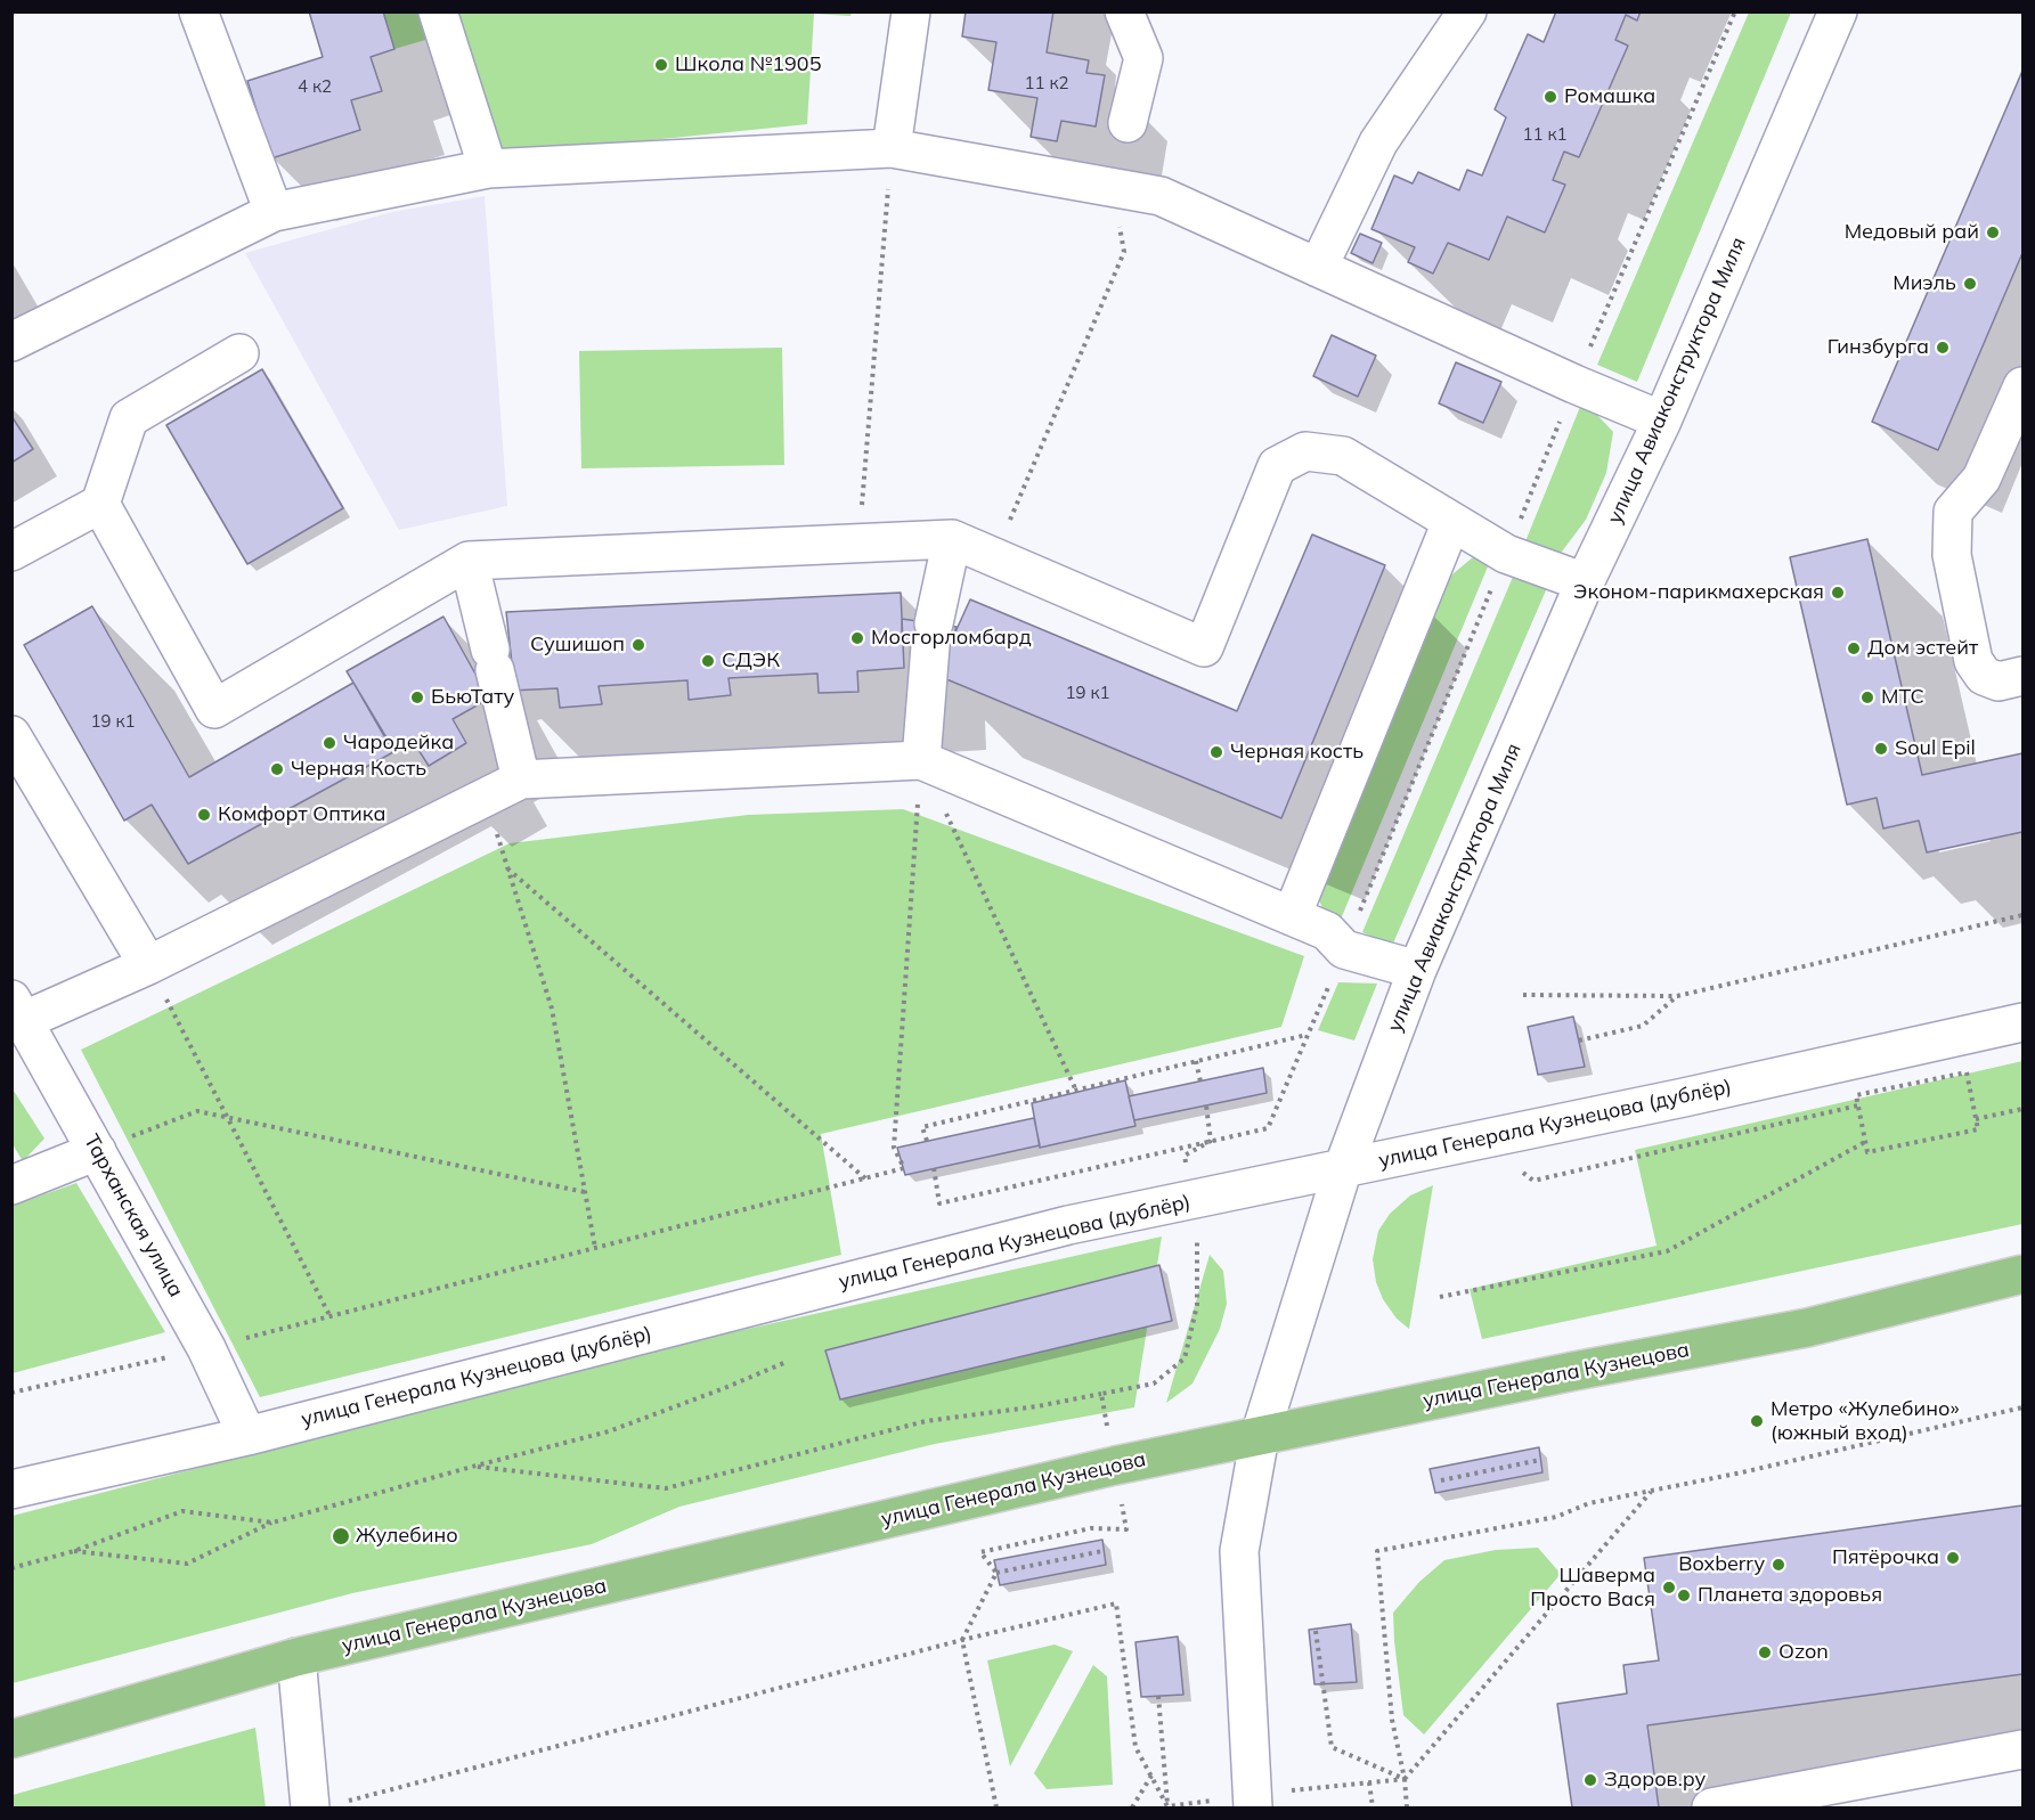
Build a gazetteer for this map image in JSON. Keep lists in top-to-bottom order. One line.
{"streets":{"main road":["улица Генерала Кузнецова"],"street":["улица Авиаконструктора Миля","улица Генерала Кузнецова (дублёр)","Тарханская улица"]},"crossings":[["улица Авиаконструктора Миля","улица Генерала Кузнецова (дублёр)"],["улица Авиаконструктора Миля","улица Генерала Кузнецова"],["улица Генерала Кузнецова (дублёр)","Тарханская улица"]],"places":["Школа №1905","Ромашка","Медовый рай","Миэль","Гинзбурга","Эконом-парикмахерская","Мосгорломбард","Сушишоп","Дом эстейт","СДЭК","БьюТату","МТС","Чародейка","Soul Epil","Черная кость","Черная Кость","Комфорт Оптика","Метро «Жулебино» (южный вход)","Жулебино","Пятёрочка","Boxberry","Шаверма Просто Вася","Планета здоровья","Ozon","Здоров.ру"],"house_numbers":["11 к2","4 к2","11 к1","19 к1","19 к1"]}
